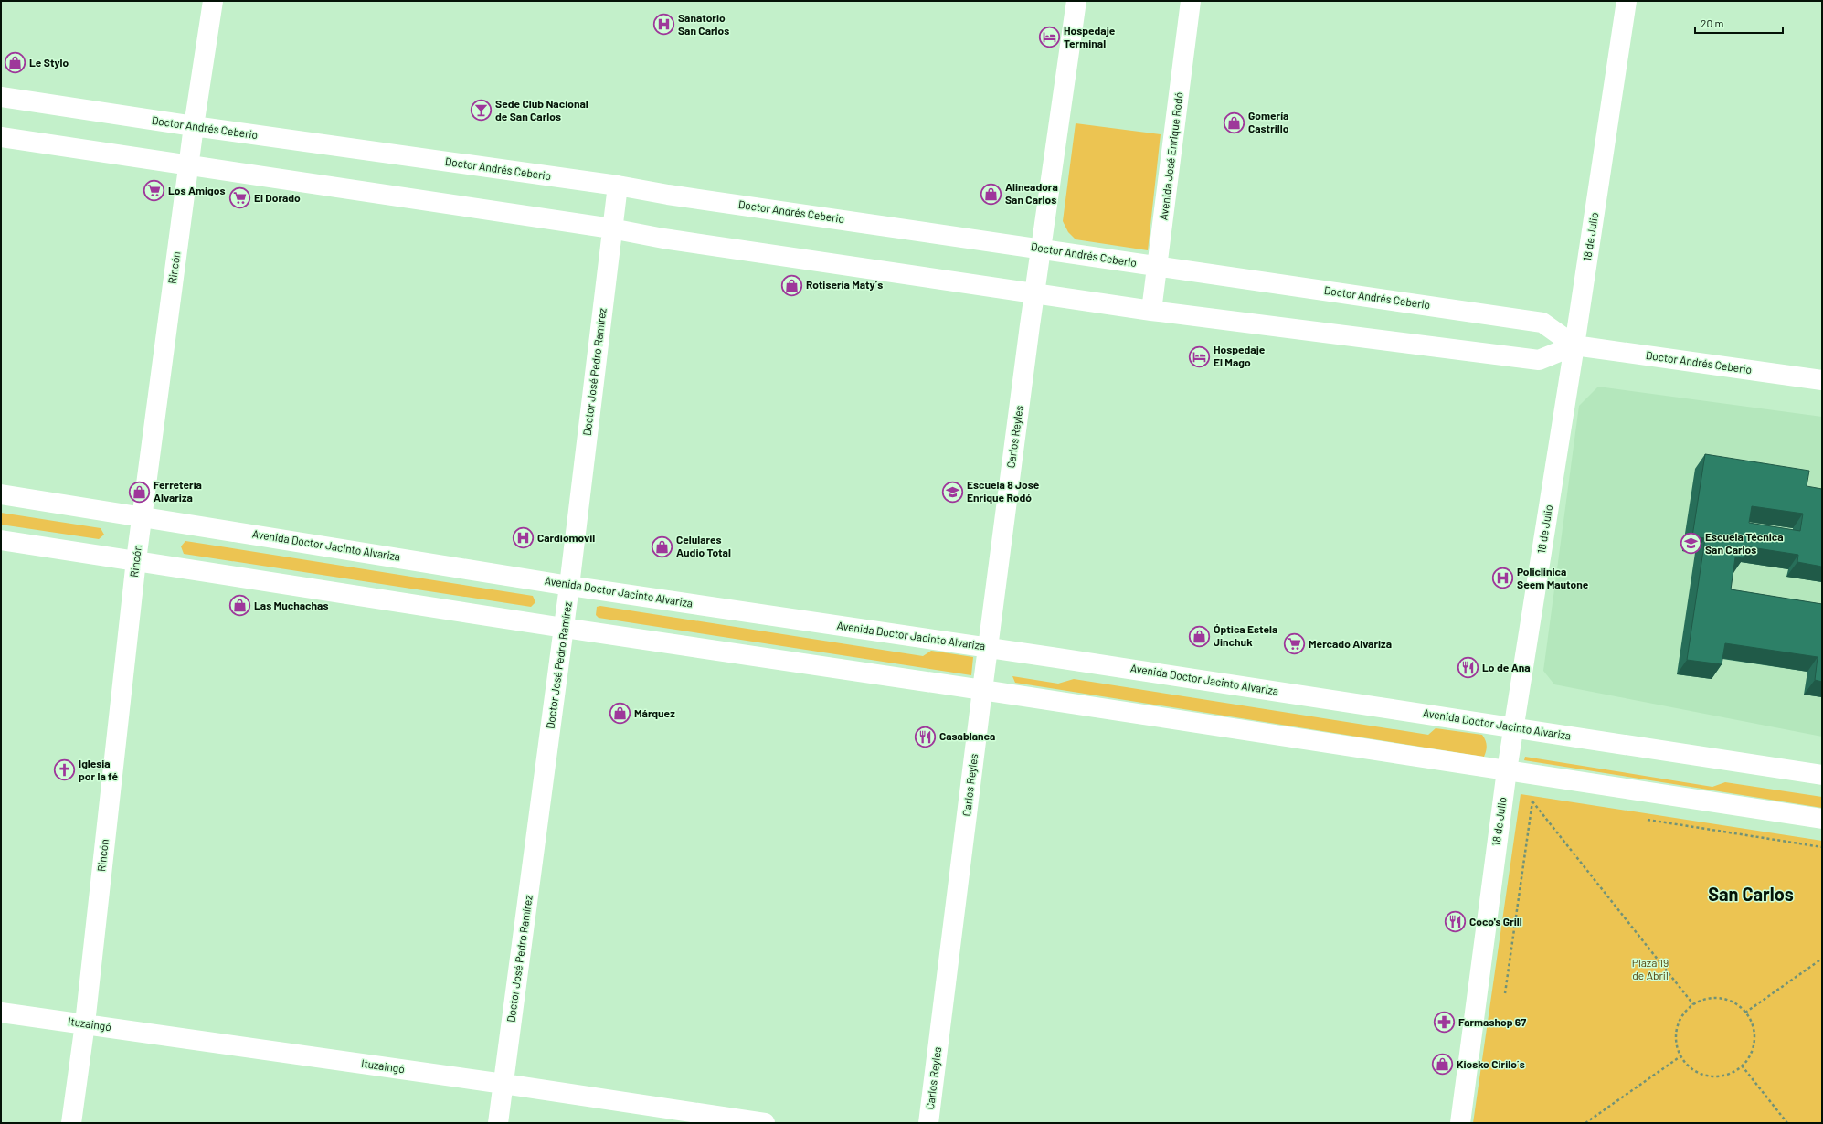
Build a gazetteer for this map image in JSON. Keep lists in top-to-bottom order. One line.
{"streets":{"street":["Doctor Andrés Ceberio","Avenida José Enrique Rodó","18 de Julio","Rincón","Doctor José Pedro Ramírez","Carlos Reyles","Avenida Doctor Jacinto Alvariza","Ituzaingó"]},"crossings":[["Doctor Andrés Ceberio","Avenida José Enrique Rodó"],["Doctor Andrés Ceberio","18 de Julio"],["Doctor Andrés Ceberio","Rincón"],["Doctor Andrés Ceberio","Doctor José Pedro Ramírez"],["18 de Julio","Avenida Doctor Jacinto Alvariza"],["Rincón","Avenida Doctor Jacinto Alvariza"],["Rincón","Ituzaingó"],["Doctor José Pedro Ramírez","Avenida Doctor Jacinto Alvariza"],["Doctor José Pedro Ramírez","Ituzaingó"],["Carlos Reyles","Avenida Doctor Jacinto Alvariza"]],"districts":["San Carlos"],"parks":["Plaza 19 de Abril"],"places":{"hospital":["Sanatorio San Carlos","Cardiomovil","Policlinica Seem Mautone"],"hotel":["Hospedaje Terminal","Hospedaje El Mago"],"shop":["Le Stylo","Gomería Castrillo","Alineadora San Carlos","Rotisería Maty´s","Ferretería Alvariza","Celulares Audio Total","Las Muchachas","Óptica Estela Jinchuk","Márquez","Kiosko Cirilo´s"],"bar":["Sede Club Nacional de San Carlos"],"supermarket":["Los Amigos","El Dorado","Mercado Alvariza"],"school or university":["Escuela 8 José Enrique Rodó","Escuela Técnica San Carlos"],"restaurant":["Lo de Ana","Casablanca","Coco's Grill"],"church":["Iglesia por la fé"],"pharmacy":["Farmashop 67"]},"scale_bar":"20 m"}
